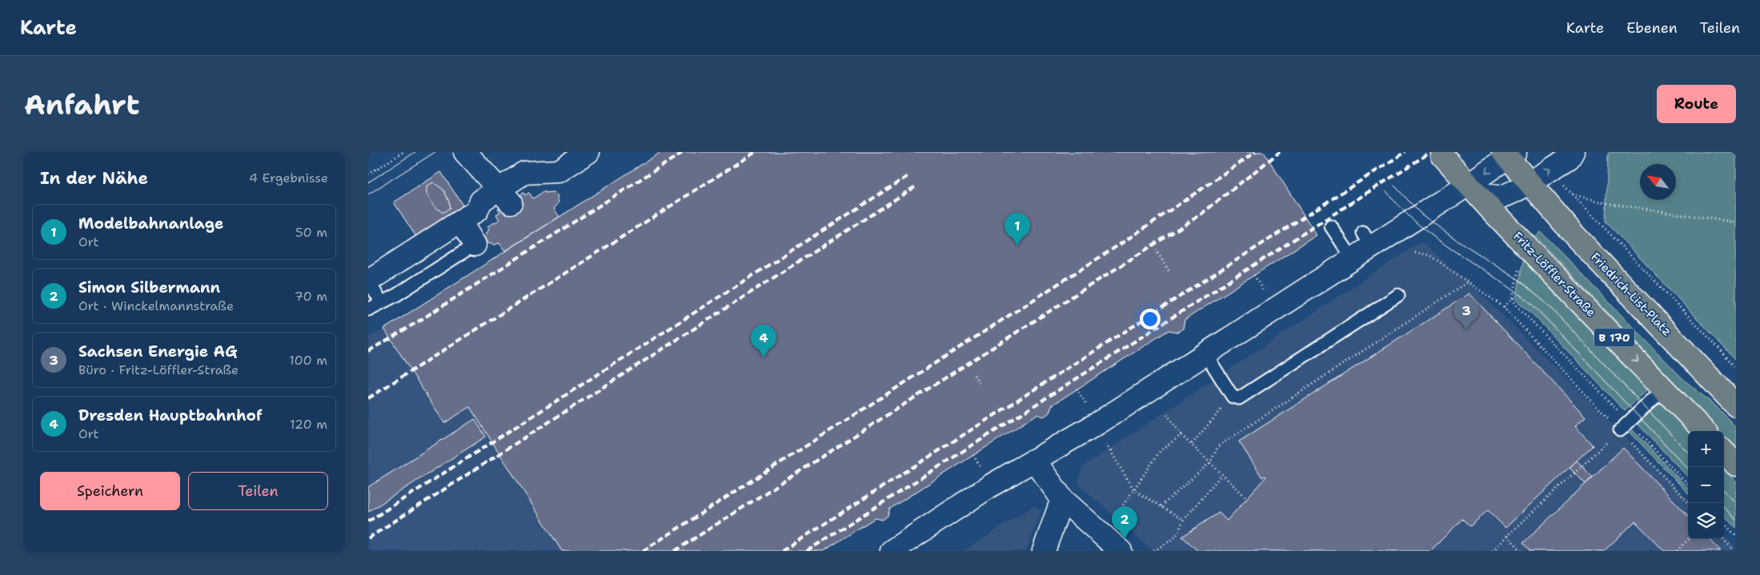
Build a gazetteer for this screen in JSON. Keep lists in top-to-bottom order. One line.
{"streets":{"main road":["Fritz-Löffler-Straße","Friedrich-List-Platz","B 170"]},"crossings":[["Fritz-Löffler-Straße","B 170"]],"one_way":["Fritz-Löffler-Straße"],"north":"top left","page":{"header":"Karte","nav":["Karte","Ebenen","Teilen"],"buttons":["Route",["Speichern","Teilen"]],"title":"Anfahrt","heading":["In der Nähe","4 Ergebnisse"],"list":[{"mark":"1","name":"Modelbahnanlage","note":"Ort","value":"50 m"},{"mark":"2","name":"Simon Silbermann","note":"Ort · Winckelmannstraße","value":"70 m"},{"mark":"3","name":"Sachsen Energie AG","note":"Büro · Fritz-Löffler-Straße","value":"100 m"},{"mark":"4","name":"Dresden Hauptbahnhof","note":"Ort","value":"120 m"}],"pins":["1","3","4","2"],"map_buttons":["+","−"]}}
